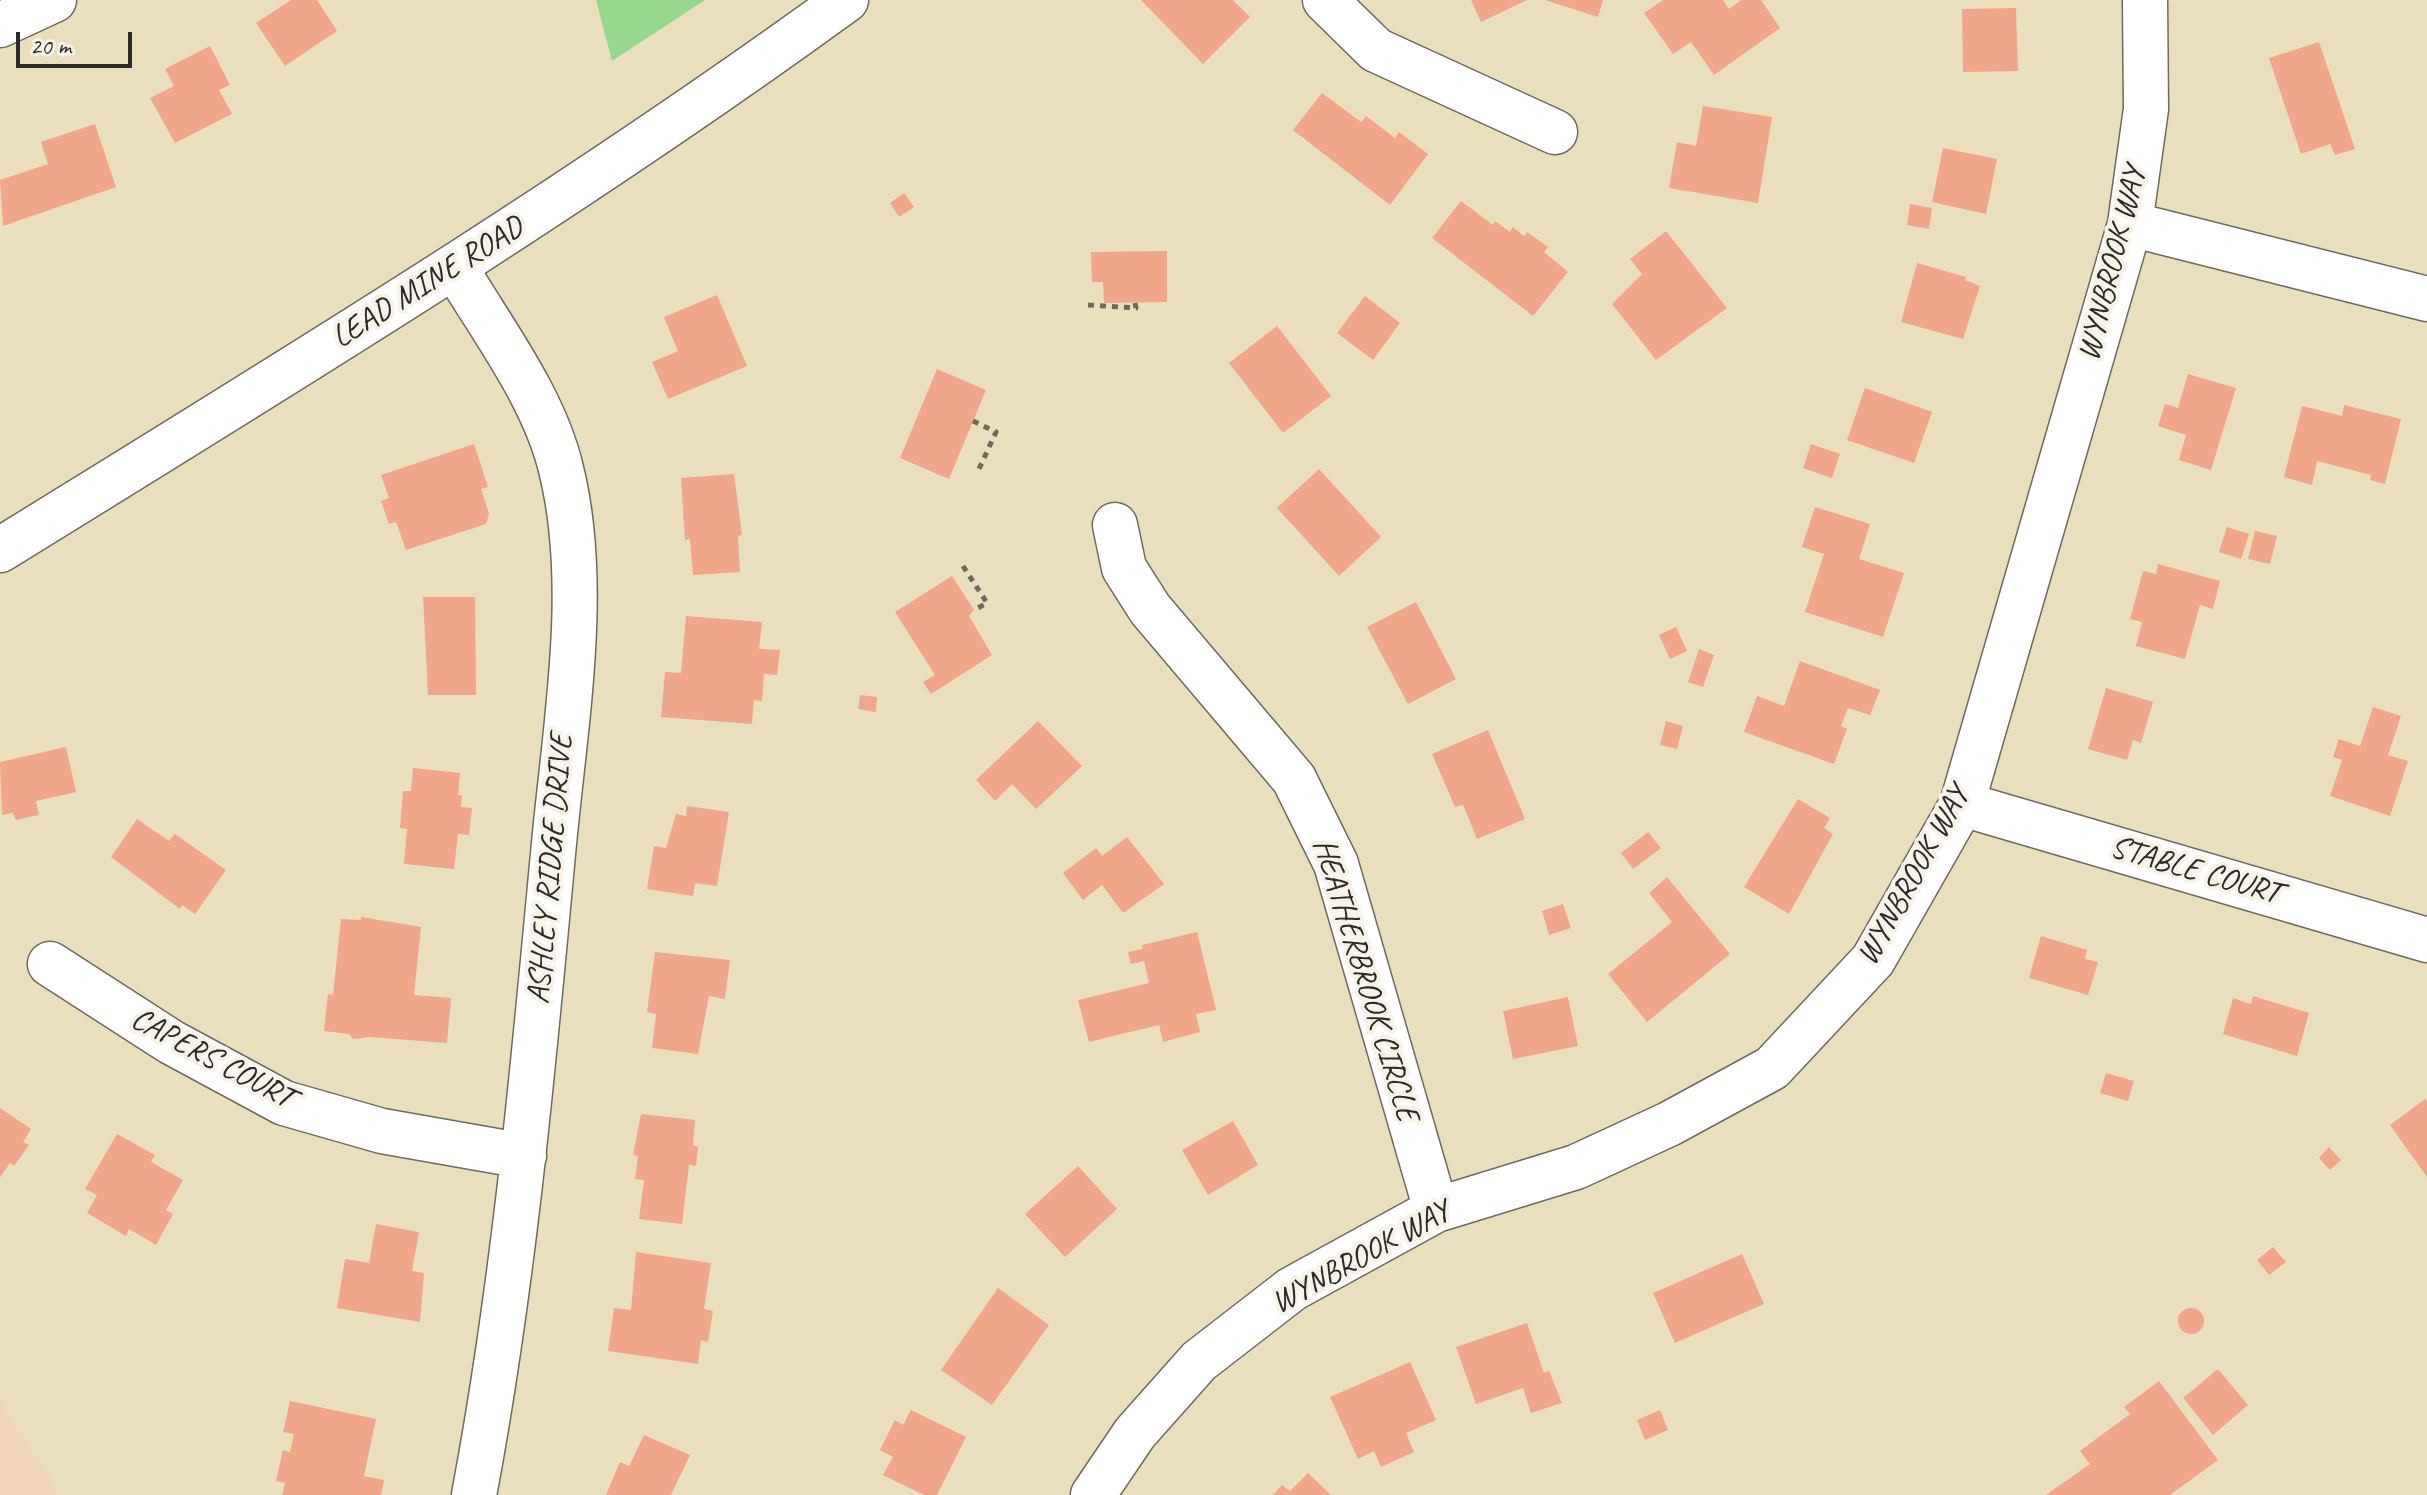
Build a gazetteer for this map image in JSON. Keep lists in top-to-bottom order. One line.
{"streets":{"street":["WYNBROOK WAY","LEAD MINE ROAD","ASHLEY RIDGE DRIVE","STABLE COURT","HEATHERBROOK CIRCLE","CAPERS COURT"]},"crossings":[["WYNBROOK WAY","STABLE COURT"],["WYNBROOK WAY","HEATHERBROOK CIRCLE"],["LEAD MINE ROAD","ASHLEY RIDGE DRIVE"],["ASHLEY RIDGE DRIVE","CAPERS COURT"]],"scale_bar":"20 m"}
